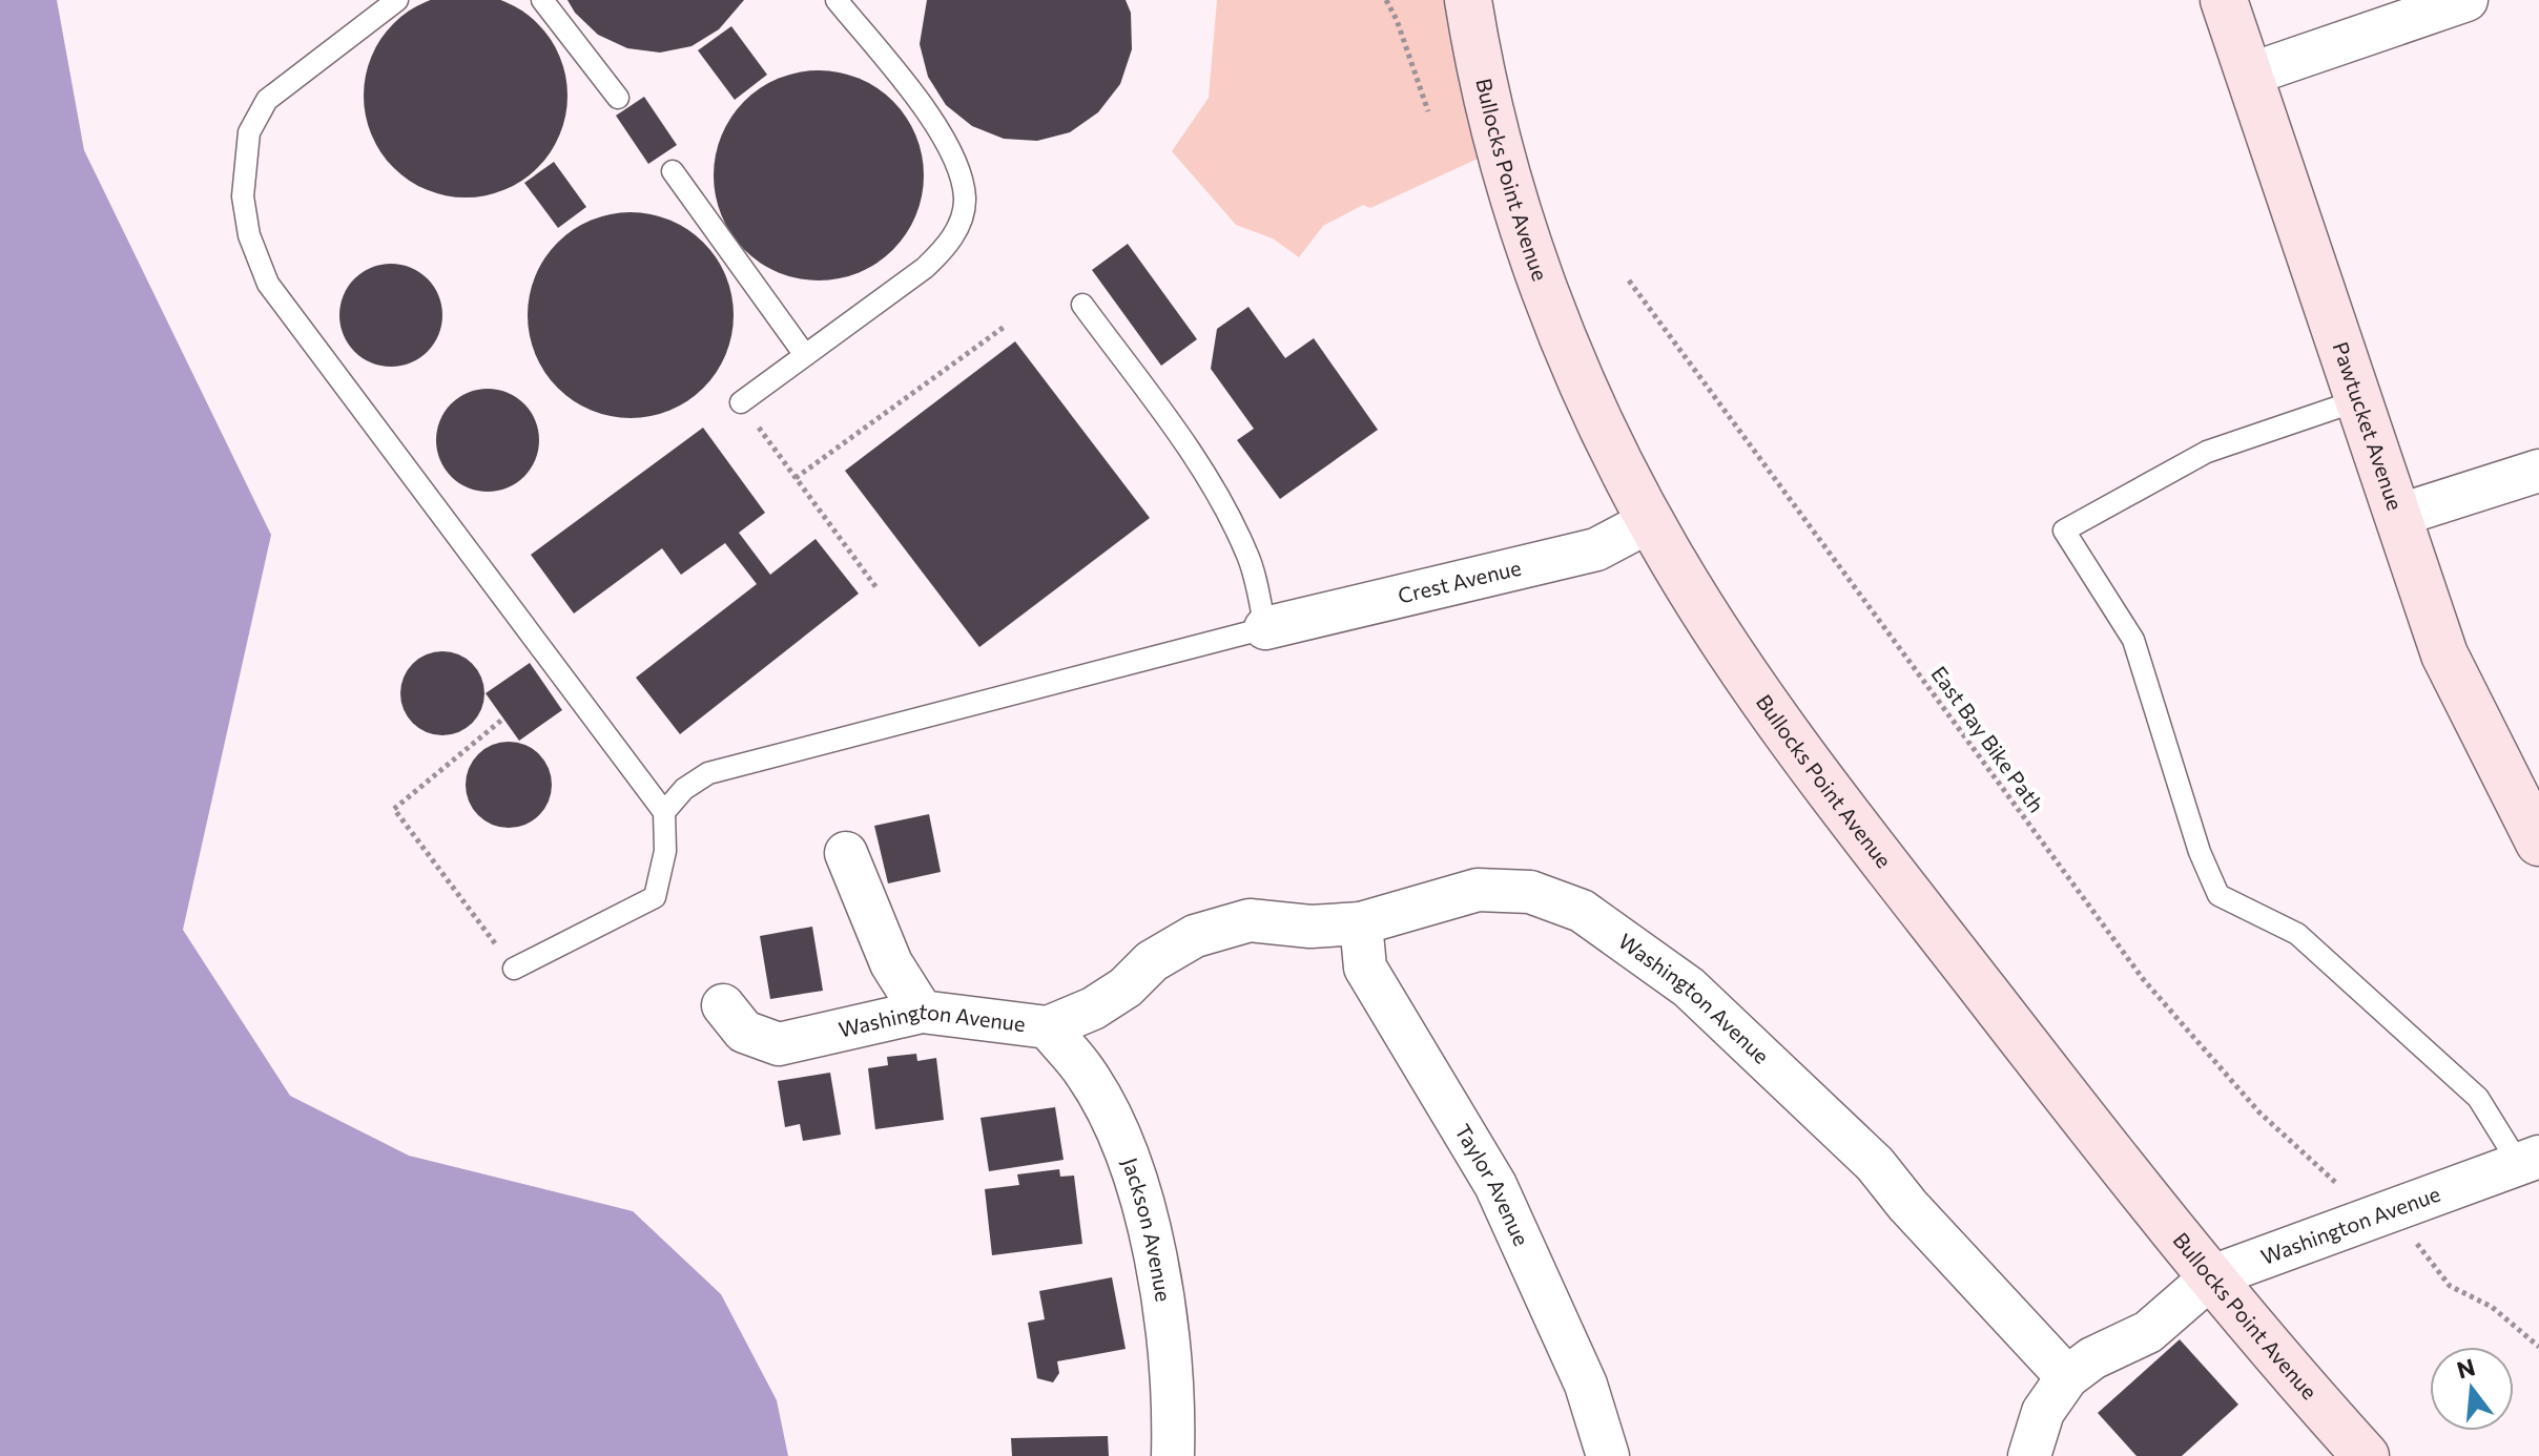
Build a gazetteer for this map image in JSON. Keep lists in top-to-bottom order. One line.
{"streets":{"main road":["Bullocks Point Avenue","Pawtucket Avenue"],"street":["Crest Avenue","Washington Avenue","Taylor Avenue","Jackson Avenue"],"path":["East Bay Bike Path"]},"crossings":[["Bullocks Point Avenue","Crest Avenue"],["Bullocks Point Avenue","Washington Avenue"],["Washington Avenue","Taylor Avenue"],["Washington Avenue","Jackson Avenue"]],"north":"top"}
